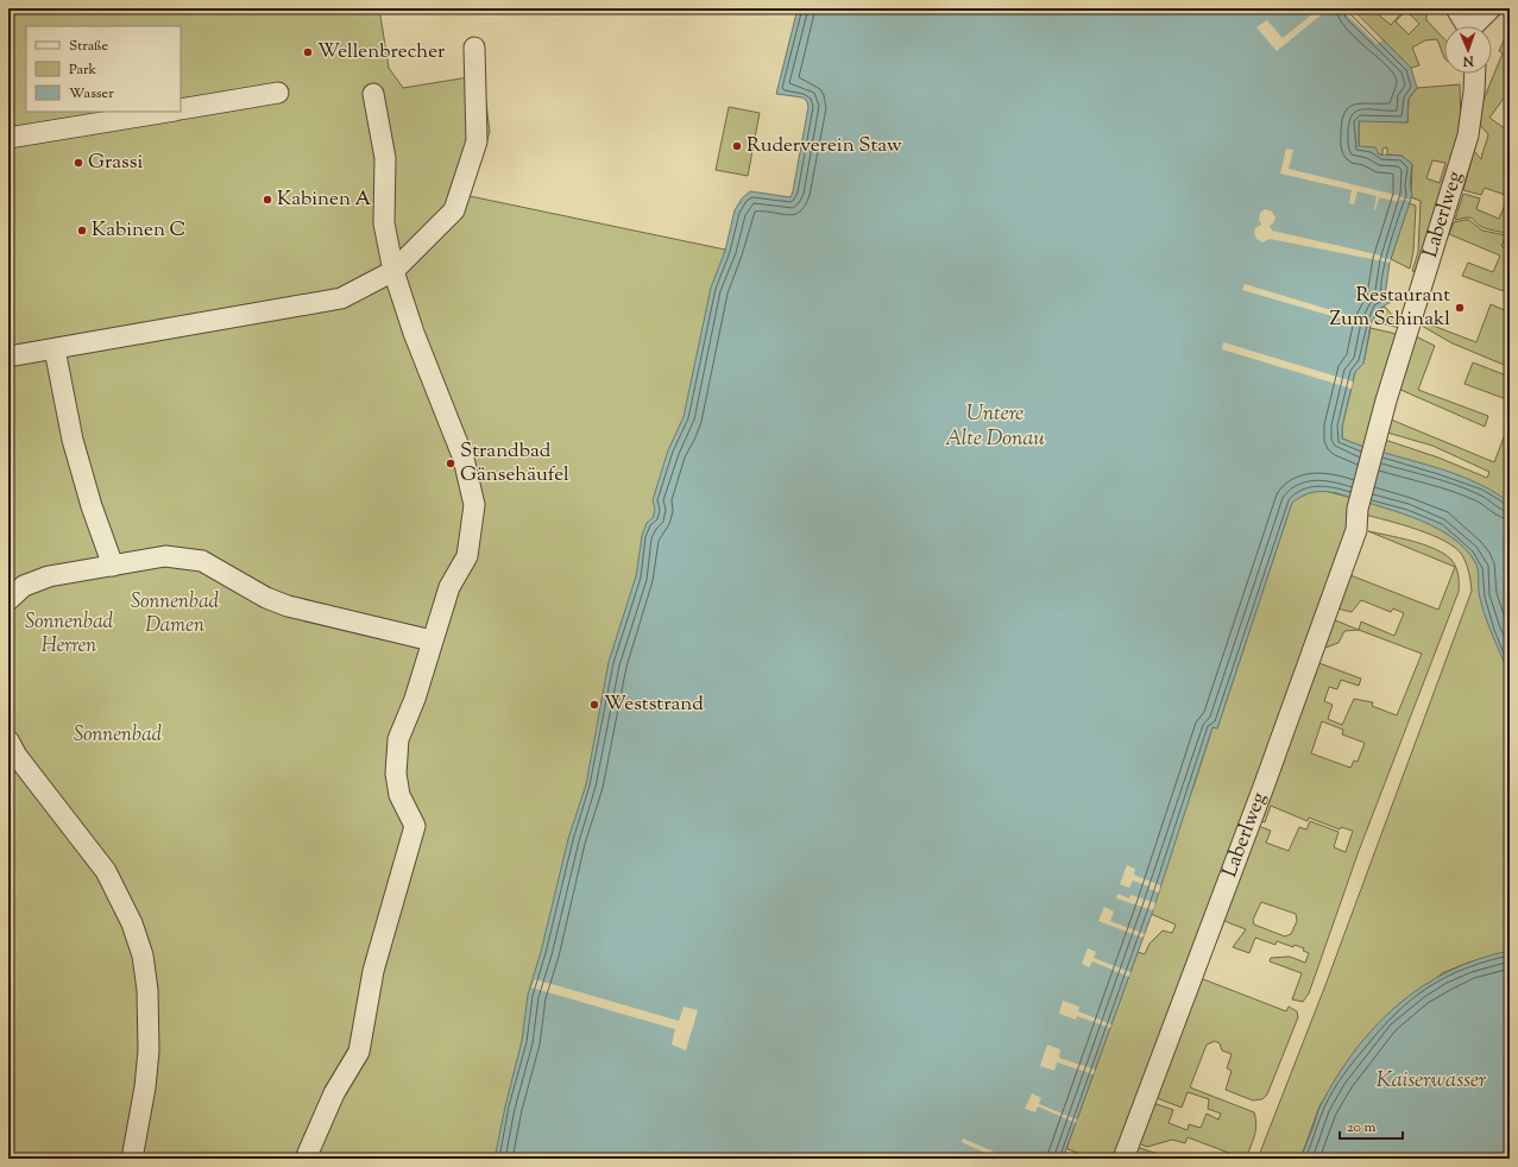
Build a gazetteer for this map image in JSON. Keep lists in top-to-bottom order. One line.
{"streets":{"street":["Laberlweg"]},"water":["Untere Alte Donau","Kaiserwasser"],"parks":["Sonnenbad Damen","Sonnenbad Herren","Sonnenbad"],"places":["Wellenbrecher","Ruderverein Staw","Grassi","Kabinen A","Kabinen C","Restaurant Zum Schinakl","Strandbad Gänsehäufel","Weststrand"],"legend":["Straße","Park","Wasser"],"scale_bar":"20 m","north":"bottom"}
